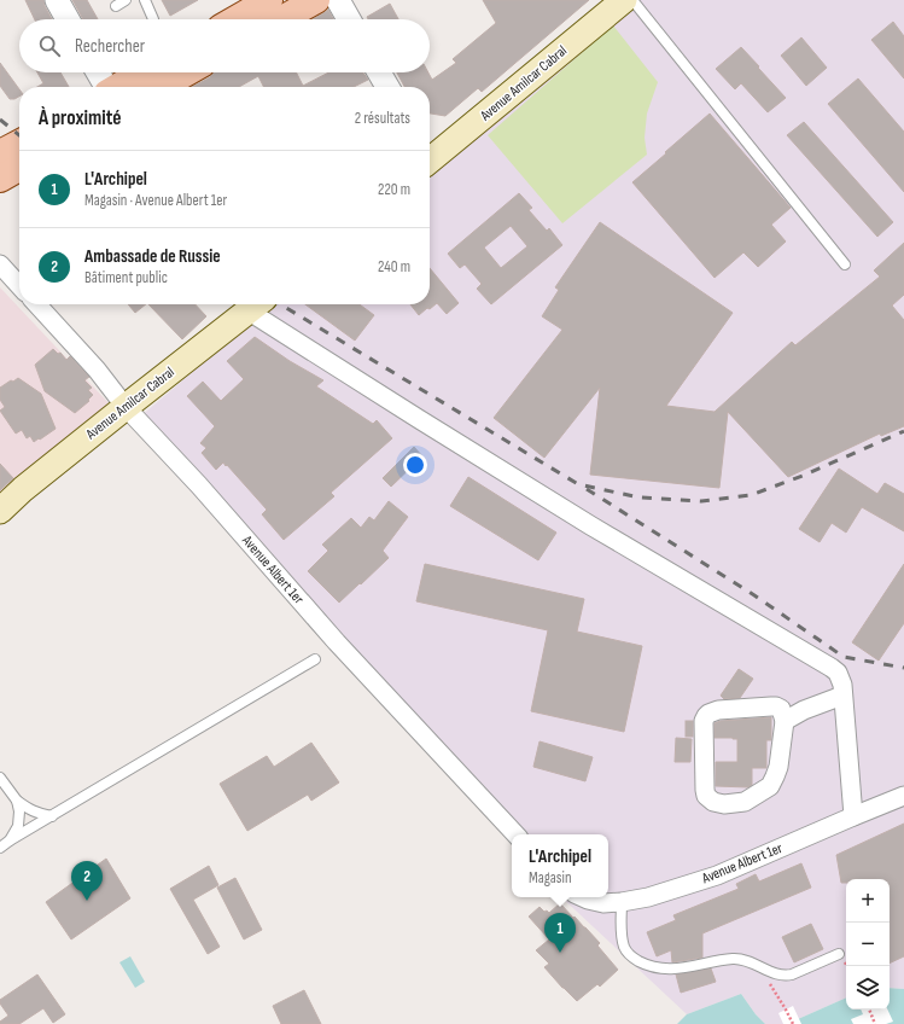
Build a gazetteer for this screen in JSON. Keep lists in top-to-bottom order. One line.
{"streets":{"main road":["Avenue Amilcar Cabral"],"street":["Avenue Albert 1er"]},"crossings":[["Avenue Amilcar Cabral","Avenue Albert 1er"]],"page":{"search":"Rechercher","heading":["À proximité","2 résultats"],"list":[{"mark":"1","name":"L'Archipel","note":"Magasin · Avenue Albert 1er","value":"220 m"},{"mark":"2","name":"Ambassade de Russie","note":"Bâtiment public","value":"240 m"}],"popup":["L'Archipel","Magasin"],"pins":["2","1"],"map_buttons":["+","−"]}}
